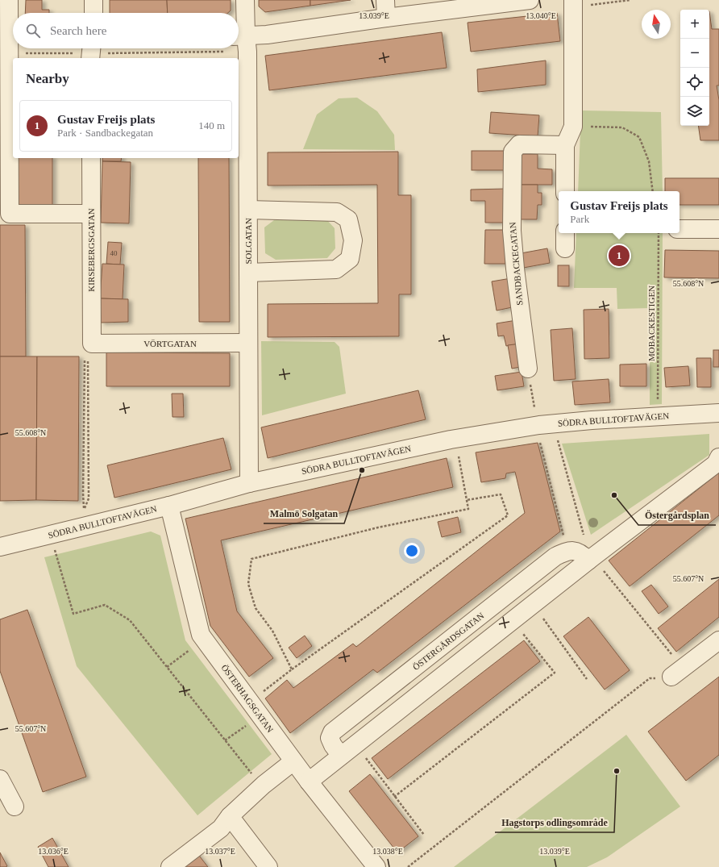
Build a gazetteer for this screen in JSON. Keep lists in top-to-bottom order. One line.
{"streets":{"street":["SOLGATAN","KIRSEBERGSGATAN","SANDBACKEGATAN","VÖRTGATAN","SÖDRA BULLTOFTAVÄGEN","ÖSTERGÅRDSGATAN","ÖSTERHAGSGATAN"],"path":["MOBACKESTIGEN"]},"crossings":[["SOLGATAN","VÖRTGATAN"],["SOLGATAN","SÖDRA BULLTOFTAVÄGEN"],["KIRSEBERGSGATAN","VÖRTGATAN"],["MOBACKESTIGEN","SÖDRA BULLTOFTAVÄGEN"],["SÖDRA BULLTOFTAVÄGEN","ÖSTERHAGSGATAN"]],"places":["Malmö Solgatan","Östergårdsplan","Hagstorps odlingsområde"],"house_numbers":["40"],"north":"top","page":{"map_buttons":["+","−"],"search":"Search here","heading":"Nearby","list":[{"mark":"1","name":"Gustav Freijs plats","note":"Park · Sandbackegatan","value":"140 m"}],"popup":["Gustav Freijs plats","Park"],"pins":"1"},"coordinates":["13.039°E","13.040°E","55.608°N","55.607°N","13.036°E","13.037°E","13.038°E"]}
